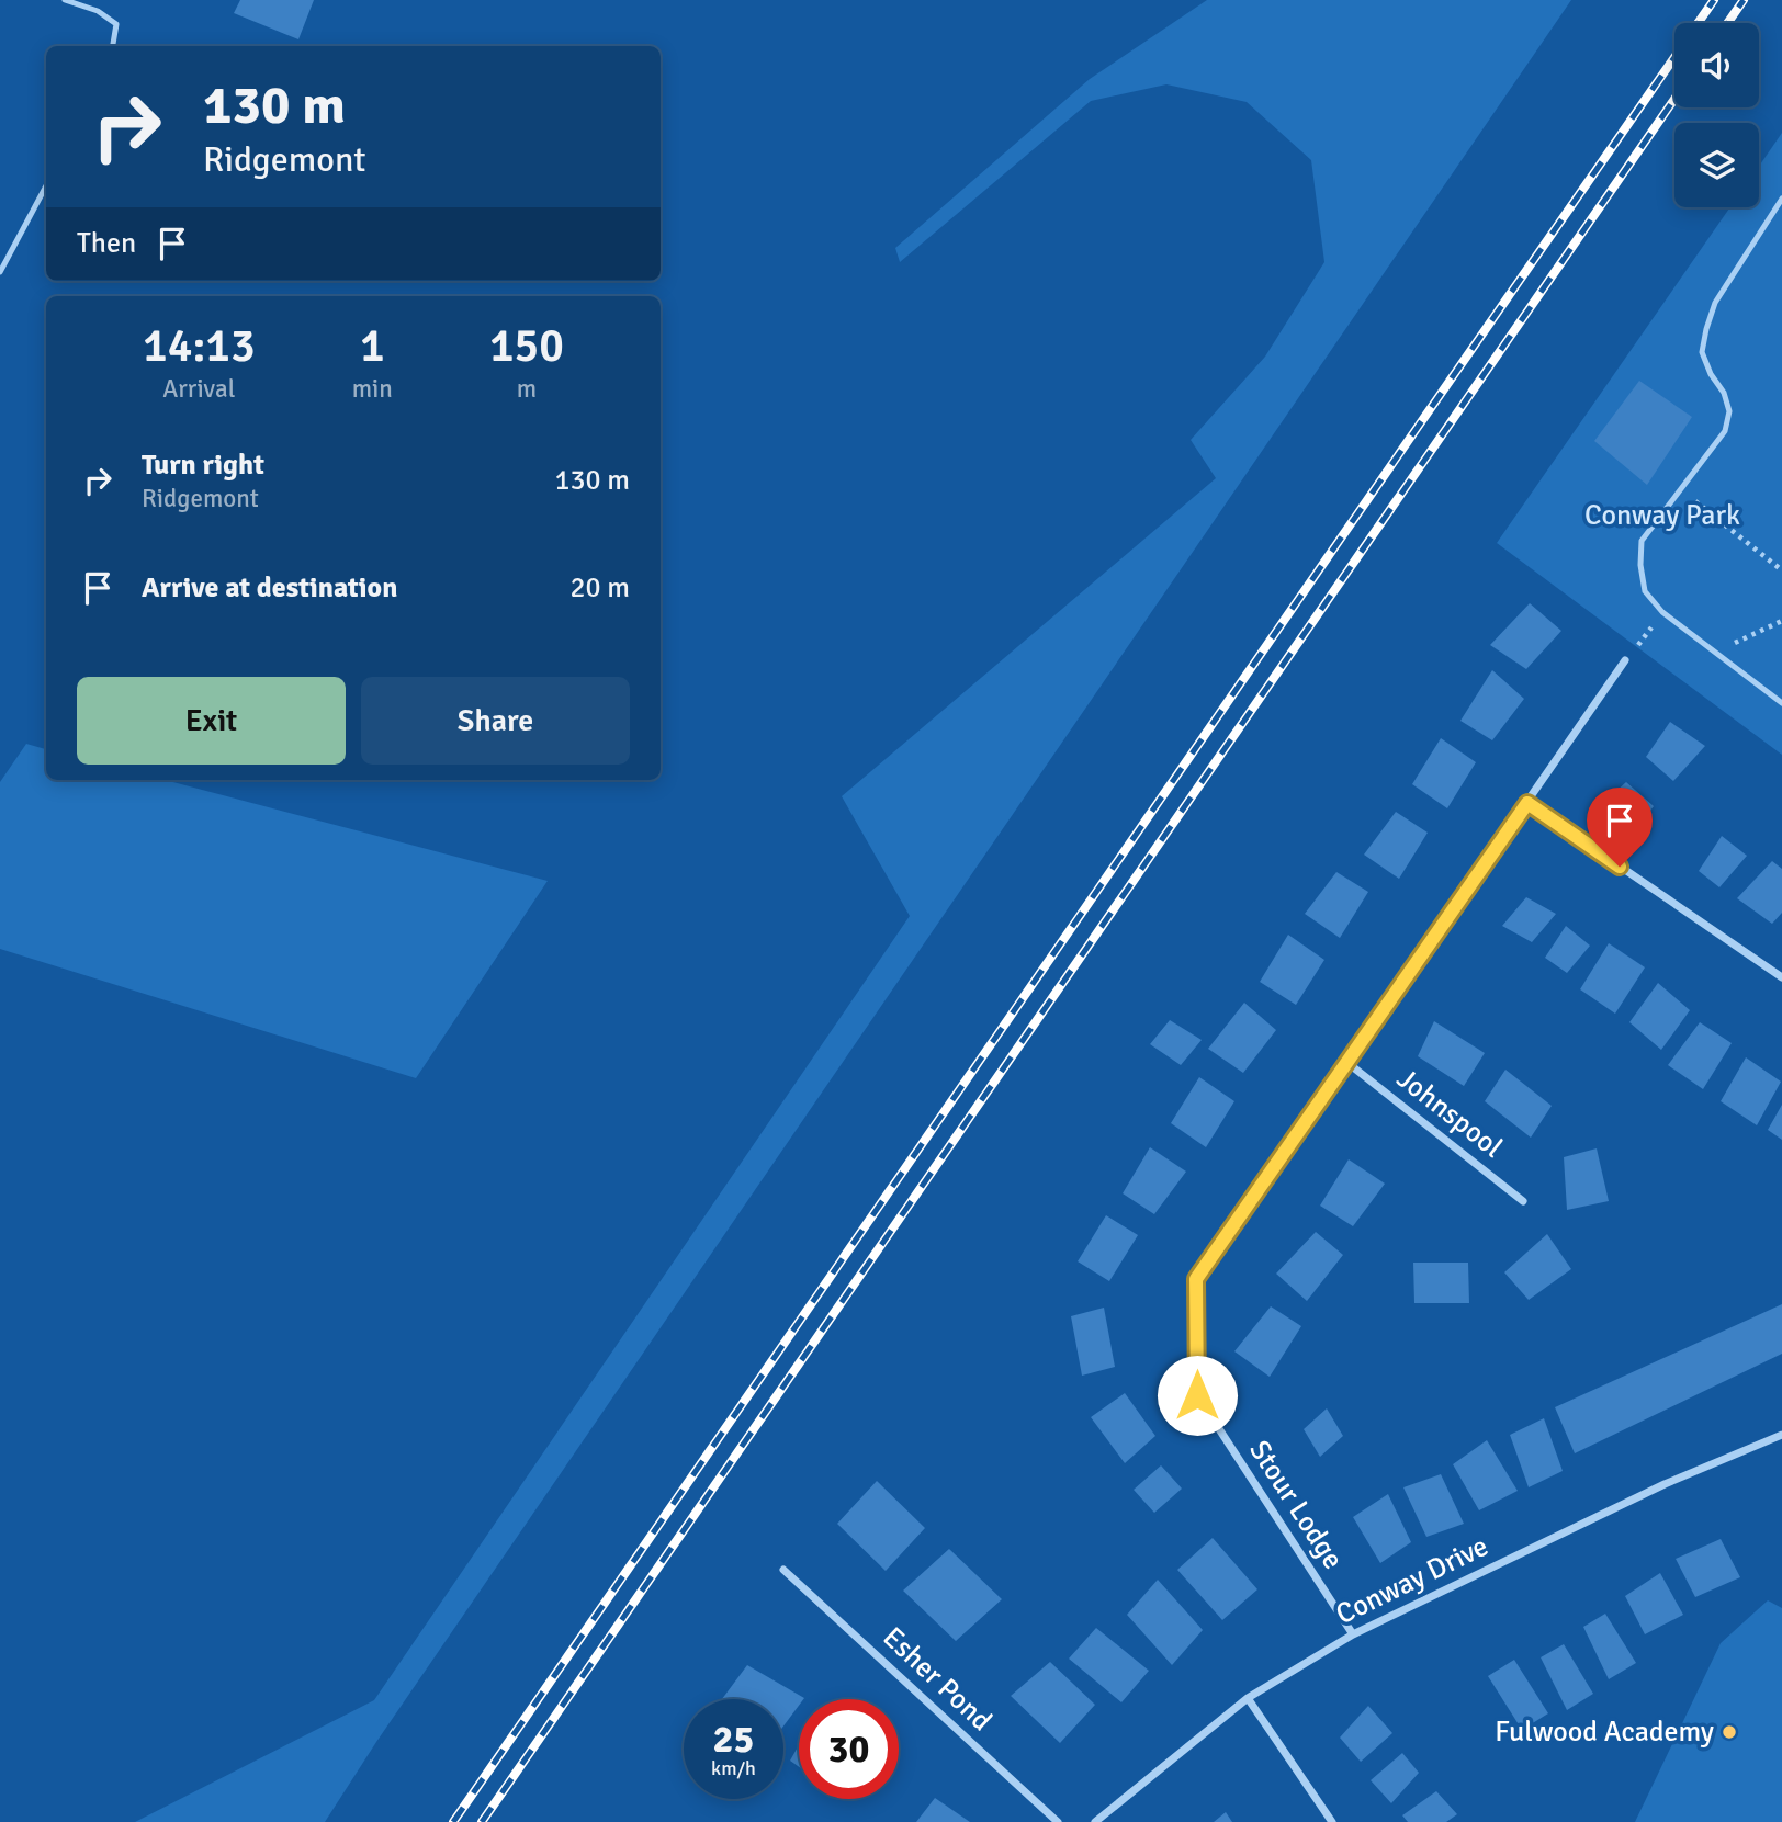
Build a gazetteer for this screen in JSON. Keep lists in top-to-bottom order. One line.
{"streets":{"street":["Johnspool","Stour Lodge","Conway Drive","Esher Pond"]},"crossings":[["Johnspool","Stour Lodge"],["Stour Lodge","Conway Drive"]],"parks":["Conway Park"],"places":["Fulwood Academy"],"page":{"turn":["130 m","Ridgemont"],"then":"Then","eta":["14:13","Arrival","1","min","150","m"],"list":[{"name":"Turn right","note":"Ridgemont","value":"130 m"},{"name":"Arrive at destination","value":"20 m"}],"buttons":["Exit","Share"],"speed":"25 km/h","limit":"30"}}
